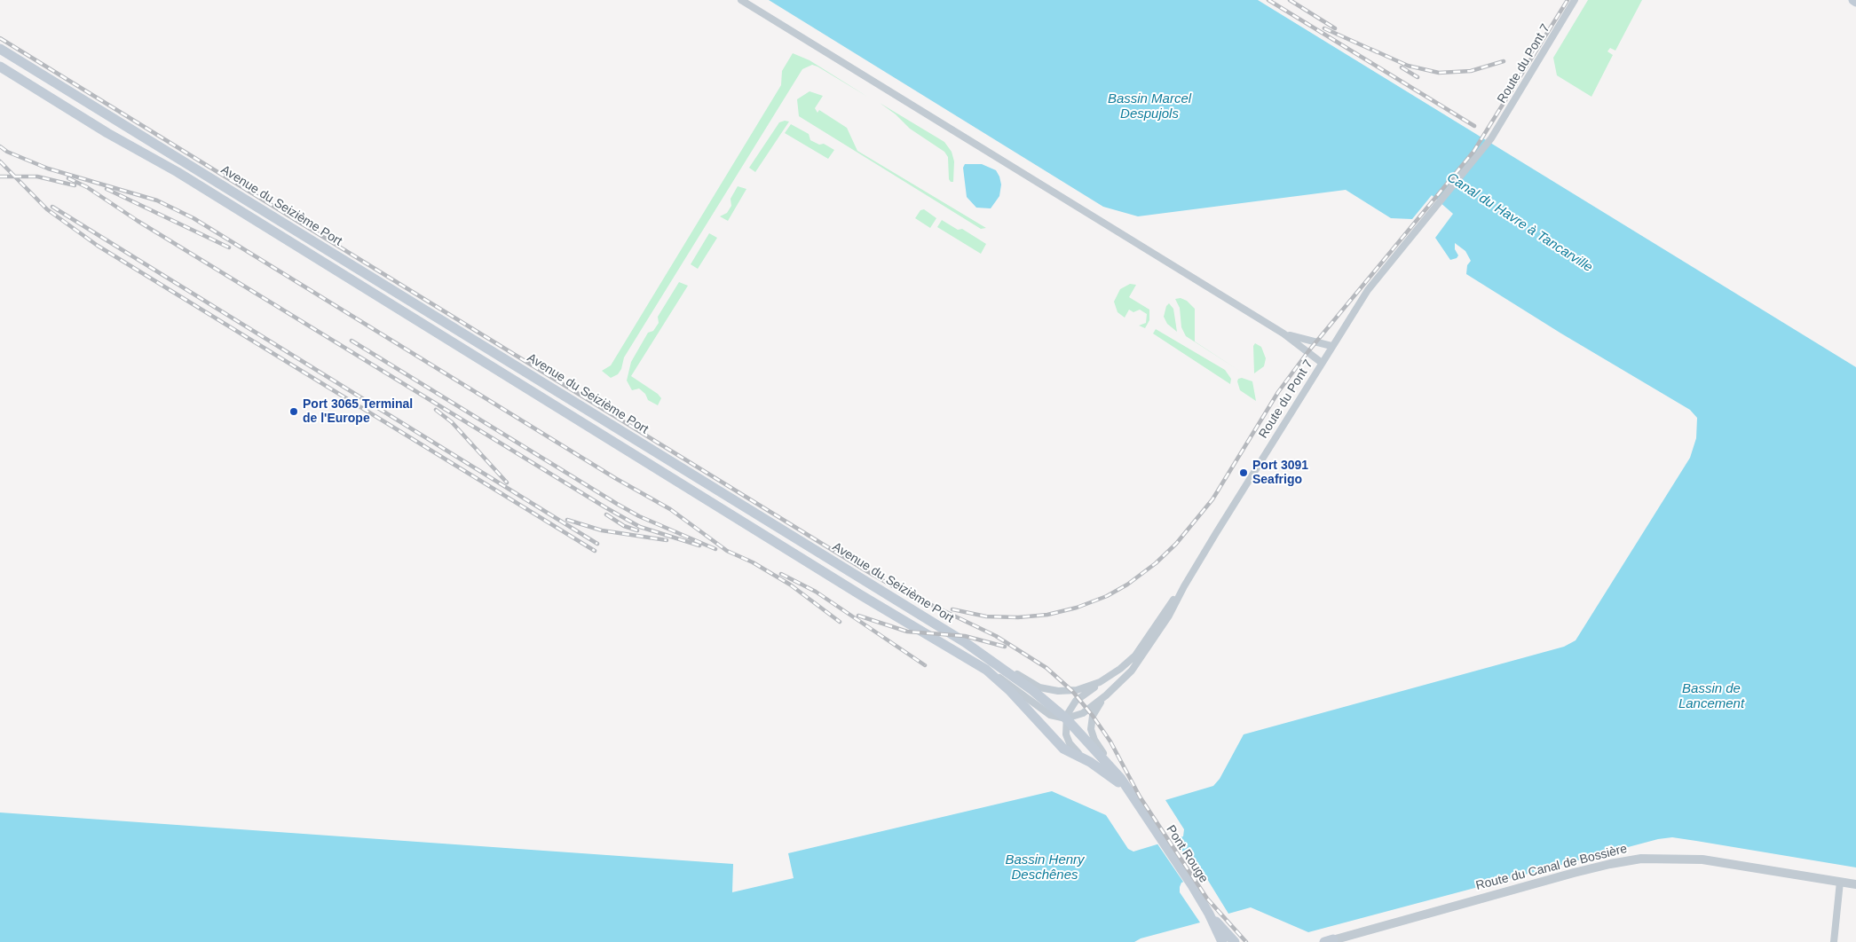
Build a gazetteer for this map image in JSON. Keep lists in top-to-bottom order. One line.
{"streets":{"main road":["Avenue du Seizième Port","Pont Rouge"],"street":["Route du Pont 7","Route du Canal de Bossière"]},"crossings":[["Avenue du Seizième Port","Pont Rouge"]],"water":["Bassin Marcel Despujols","Canal du Havre à Tancarville","Bassin de Lancement","Bassin Henry Deschênes"],"places":["Port 3065 Terminal de l'Europe","Port 3091 Seafrigo"]}
